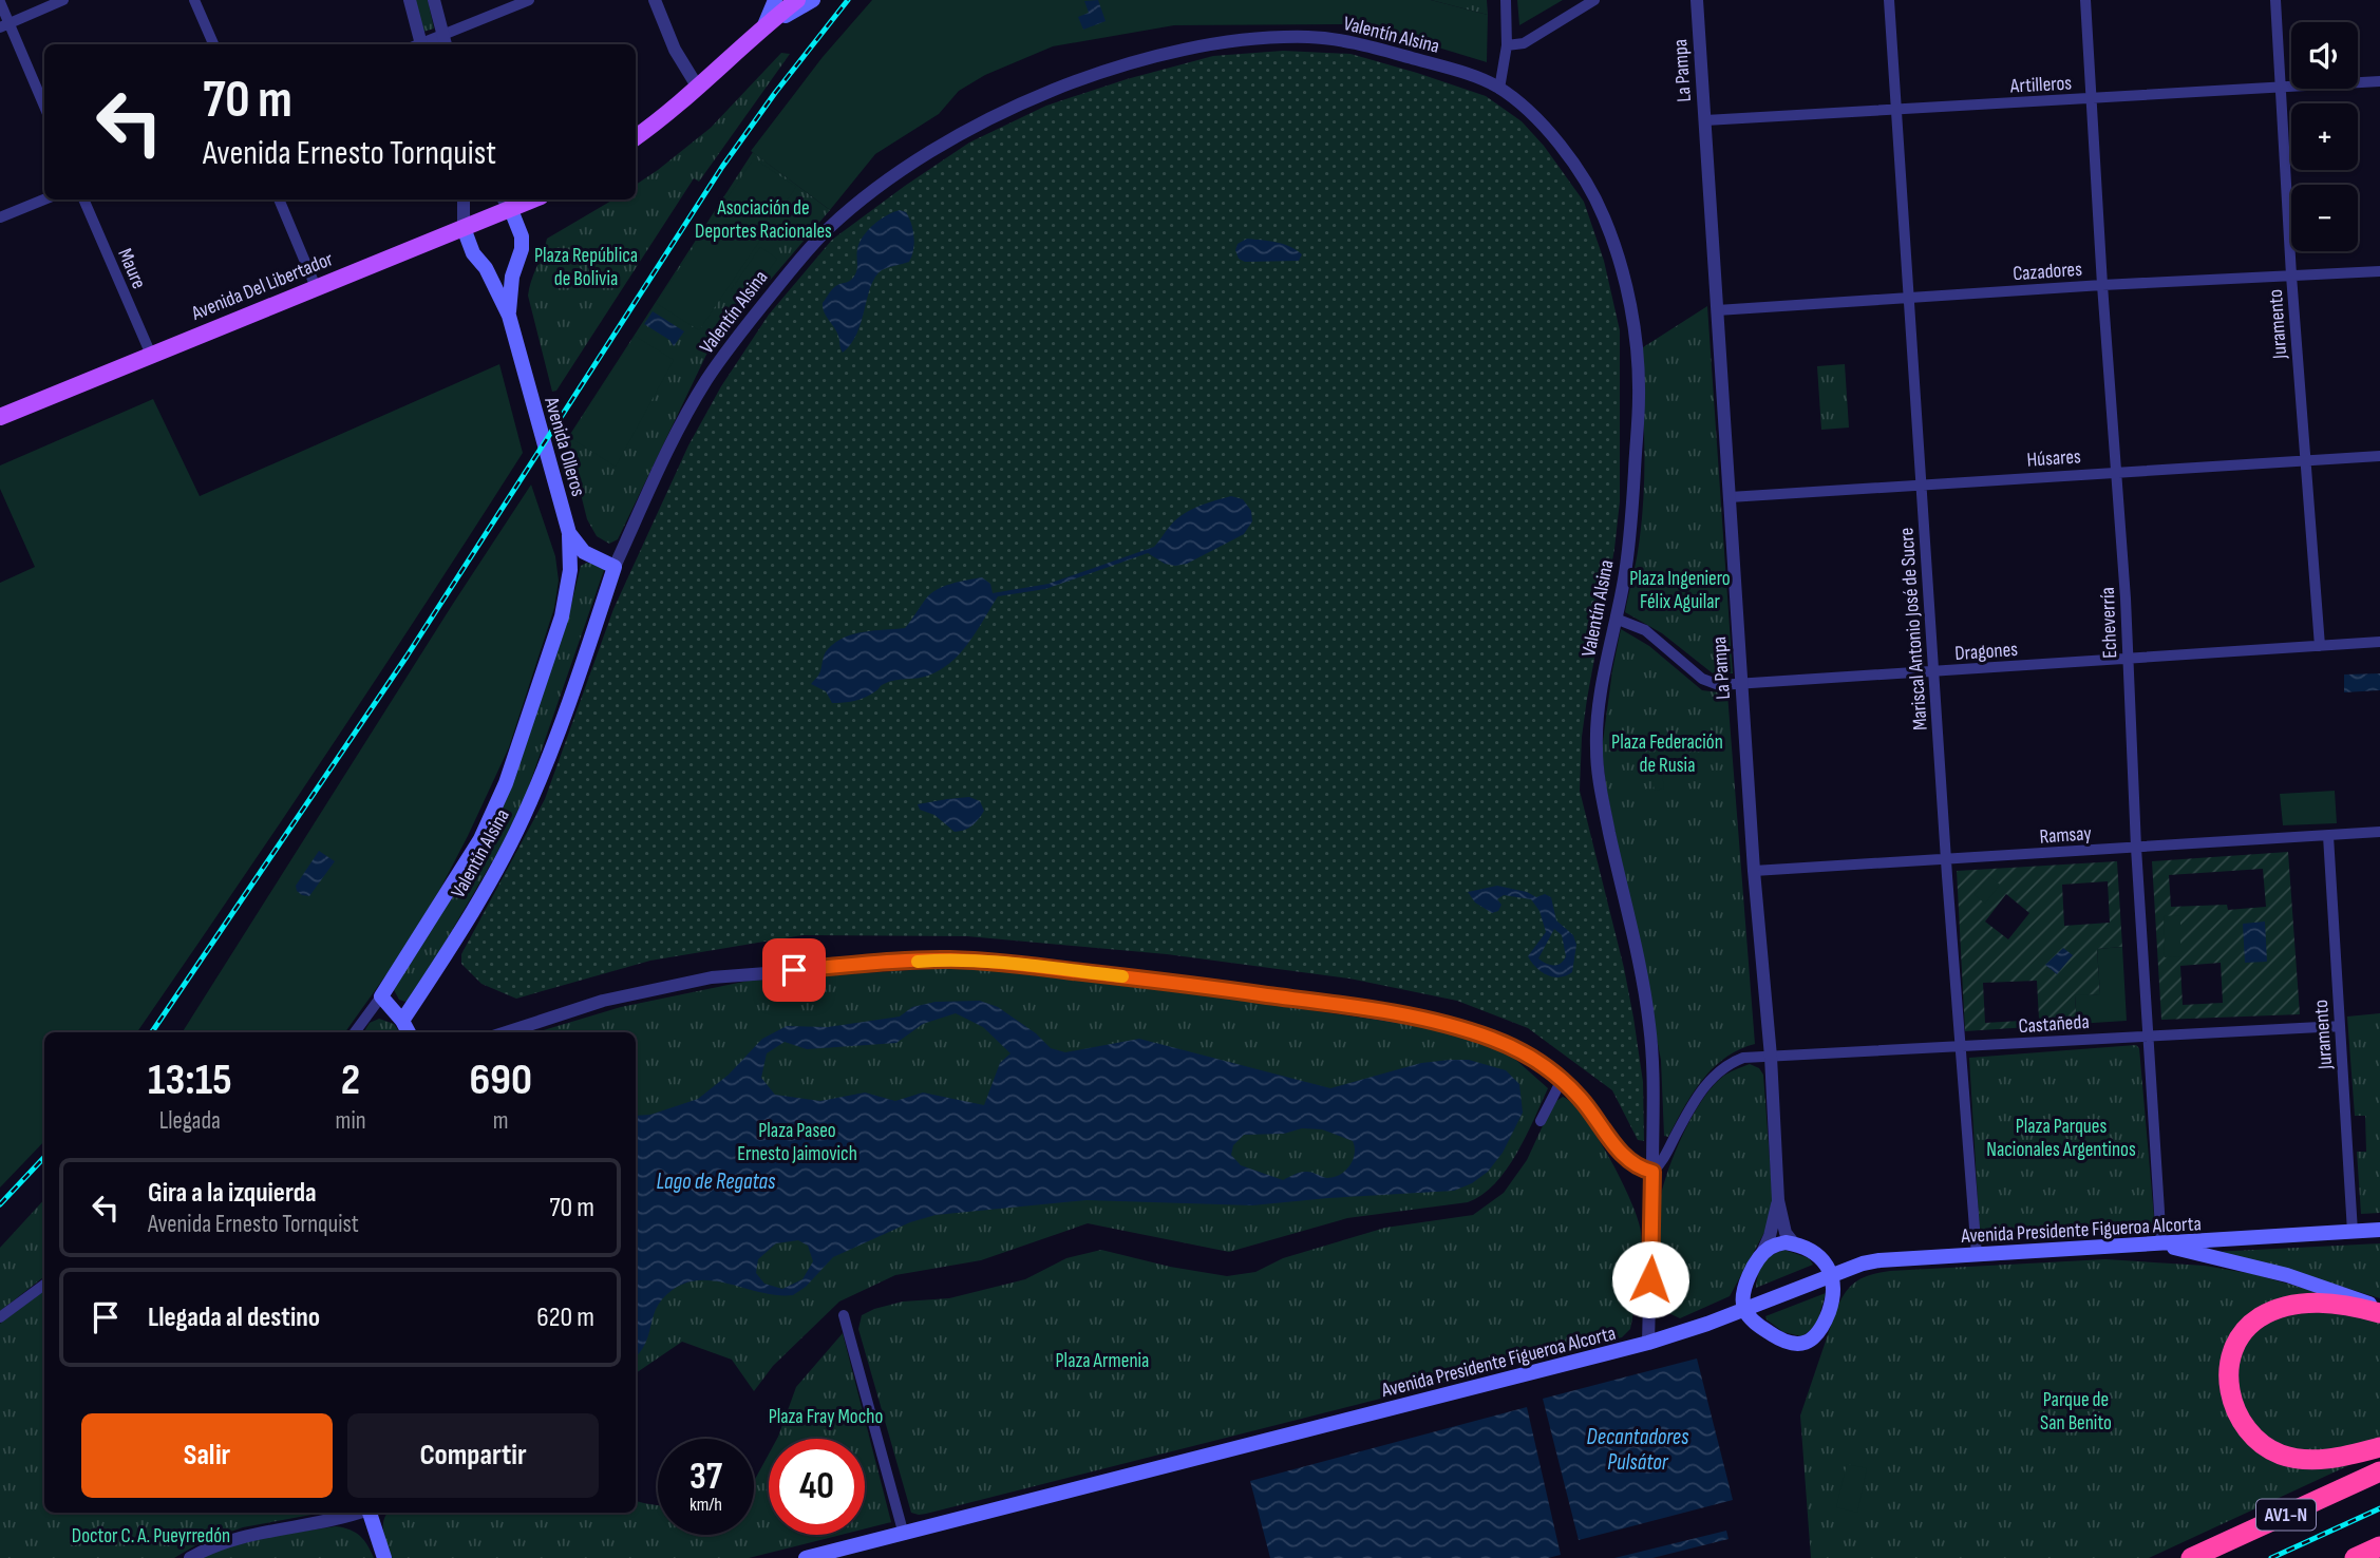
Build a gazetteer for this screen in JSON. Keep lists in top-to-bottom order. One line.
{"streets":{"highway":["AV1-N"],"main road":["Valentín Alsina","Avenida Del Libertador","Avenida Olleros","Avenida Presidente Figueroa Alcorta"],"street":["La Pampa","Artilleros","Maure","Cazadores","Juramento","Húsares","Echeverría","Mariscal Antonio José de Sucre","Dragones","Ramsay","Castañeda"]},"crossings":[["Valentín Alsina","Avenida Olleros"],["Valentín Alsina","Dragones"],["Valentín Alsina","Castañeda"],["Valentín Alsina","Avenida Presidente Figueroa Alcorta"],["La Pampa","Artilleros"],["La Pampa","Cazadores"],["La Pampa","Húsares"],["La Pampa","Dragones"],["La Pampa","Ramsay"],["La Pampa","Castañeda"],["Artilleros","Juramento"],["Artilleros","Echeverría"],["Artilleros","Mariscal Antonio José de Sucre"],["Maure","Avenida Del Libertador"],["Cazadores","Juramento"],["Cazadores","Echeverría"],["Cazadores","Mariscal Antonio José de Sucre"],["Avenida Del Libertador","Avenida Olleros"],["Juramento","Húsares"],["Juramento","Dragones"],["Juramento","Ramsay"],["Juramento","Castañeda"],["Juramento","Avenida Presidente Figueroa Alcorta"],["Húsares","Echeverría"],["Húsares","Mariscal Antonio José de Sucre"],["Echeverría","Dragones"],["Echeverría","Ramsay"],["Echeverría","Castañeda"],["Echeverría","Avenida Presidente Figueroa Alcorta"],["Mariscal Antonio José de Sucre","Dragones"],["Mariscal Antonio José de Sucre","Ramsay"],["Mariscal Antonio José de Sucre","Castañeda"],["Mariscal Antonio José de Sucre","Avenida Presidente Figueroa Alcorta"]],"water":["Lago de Regatas","Decantadores Pulsátor"],"parks":["Asociación de Deportes Racionales","Plaza República de Bolivia","Plaza Ingeniero Félix Aguilar","Plaza Federación de Rusia","Plaza Parques Nacionales Argentinos","Plaza Paseo Ernesto Jaimovich","Plaza Armenia","Parque de San Benito","Plaza Fray Mocho","Doctor C. A. Pueyrredón"],"page":{"map_buttons":["+","−"],"turn":["70 m","Avenida Ernesto Tornquist"],"eta":["13:15","Llegada","2","min","690","m"],"list":[{"name":"Gira a la izquierda","note":"Avenida Ernesto Tornquist","value":"70 m"},{"name":"Llegada al destino","value":"620 m"}],"buttons":["Salir","Compartir"],"speed":"37 km/h","limit":"40"}}
